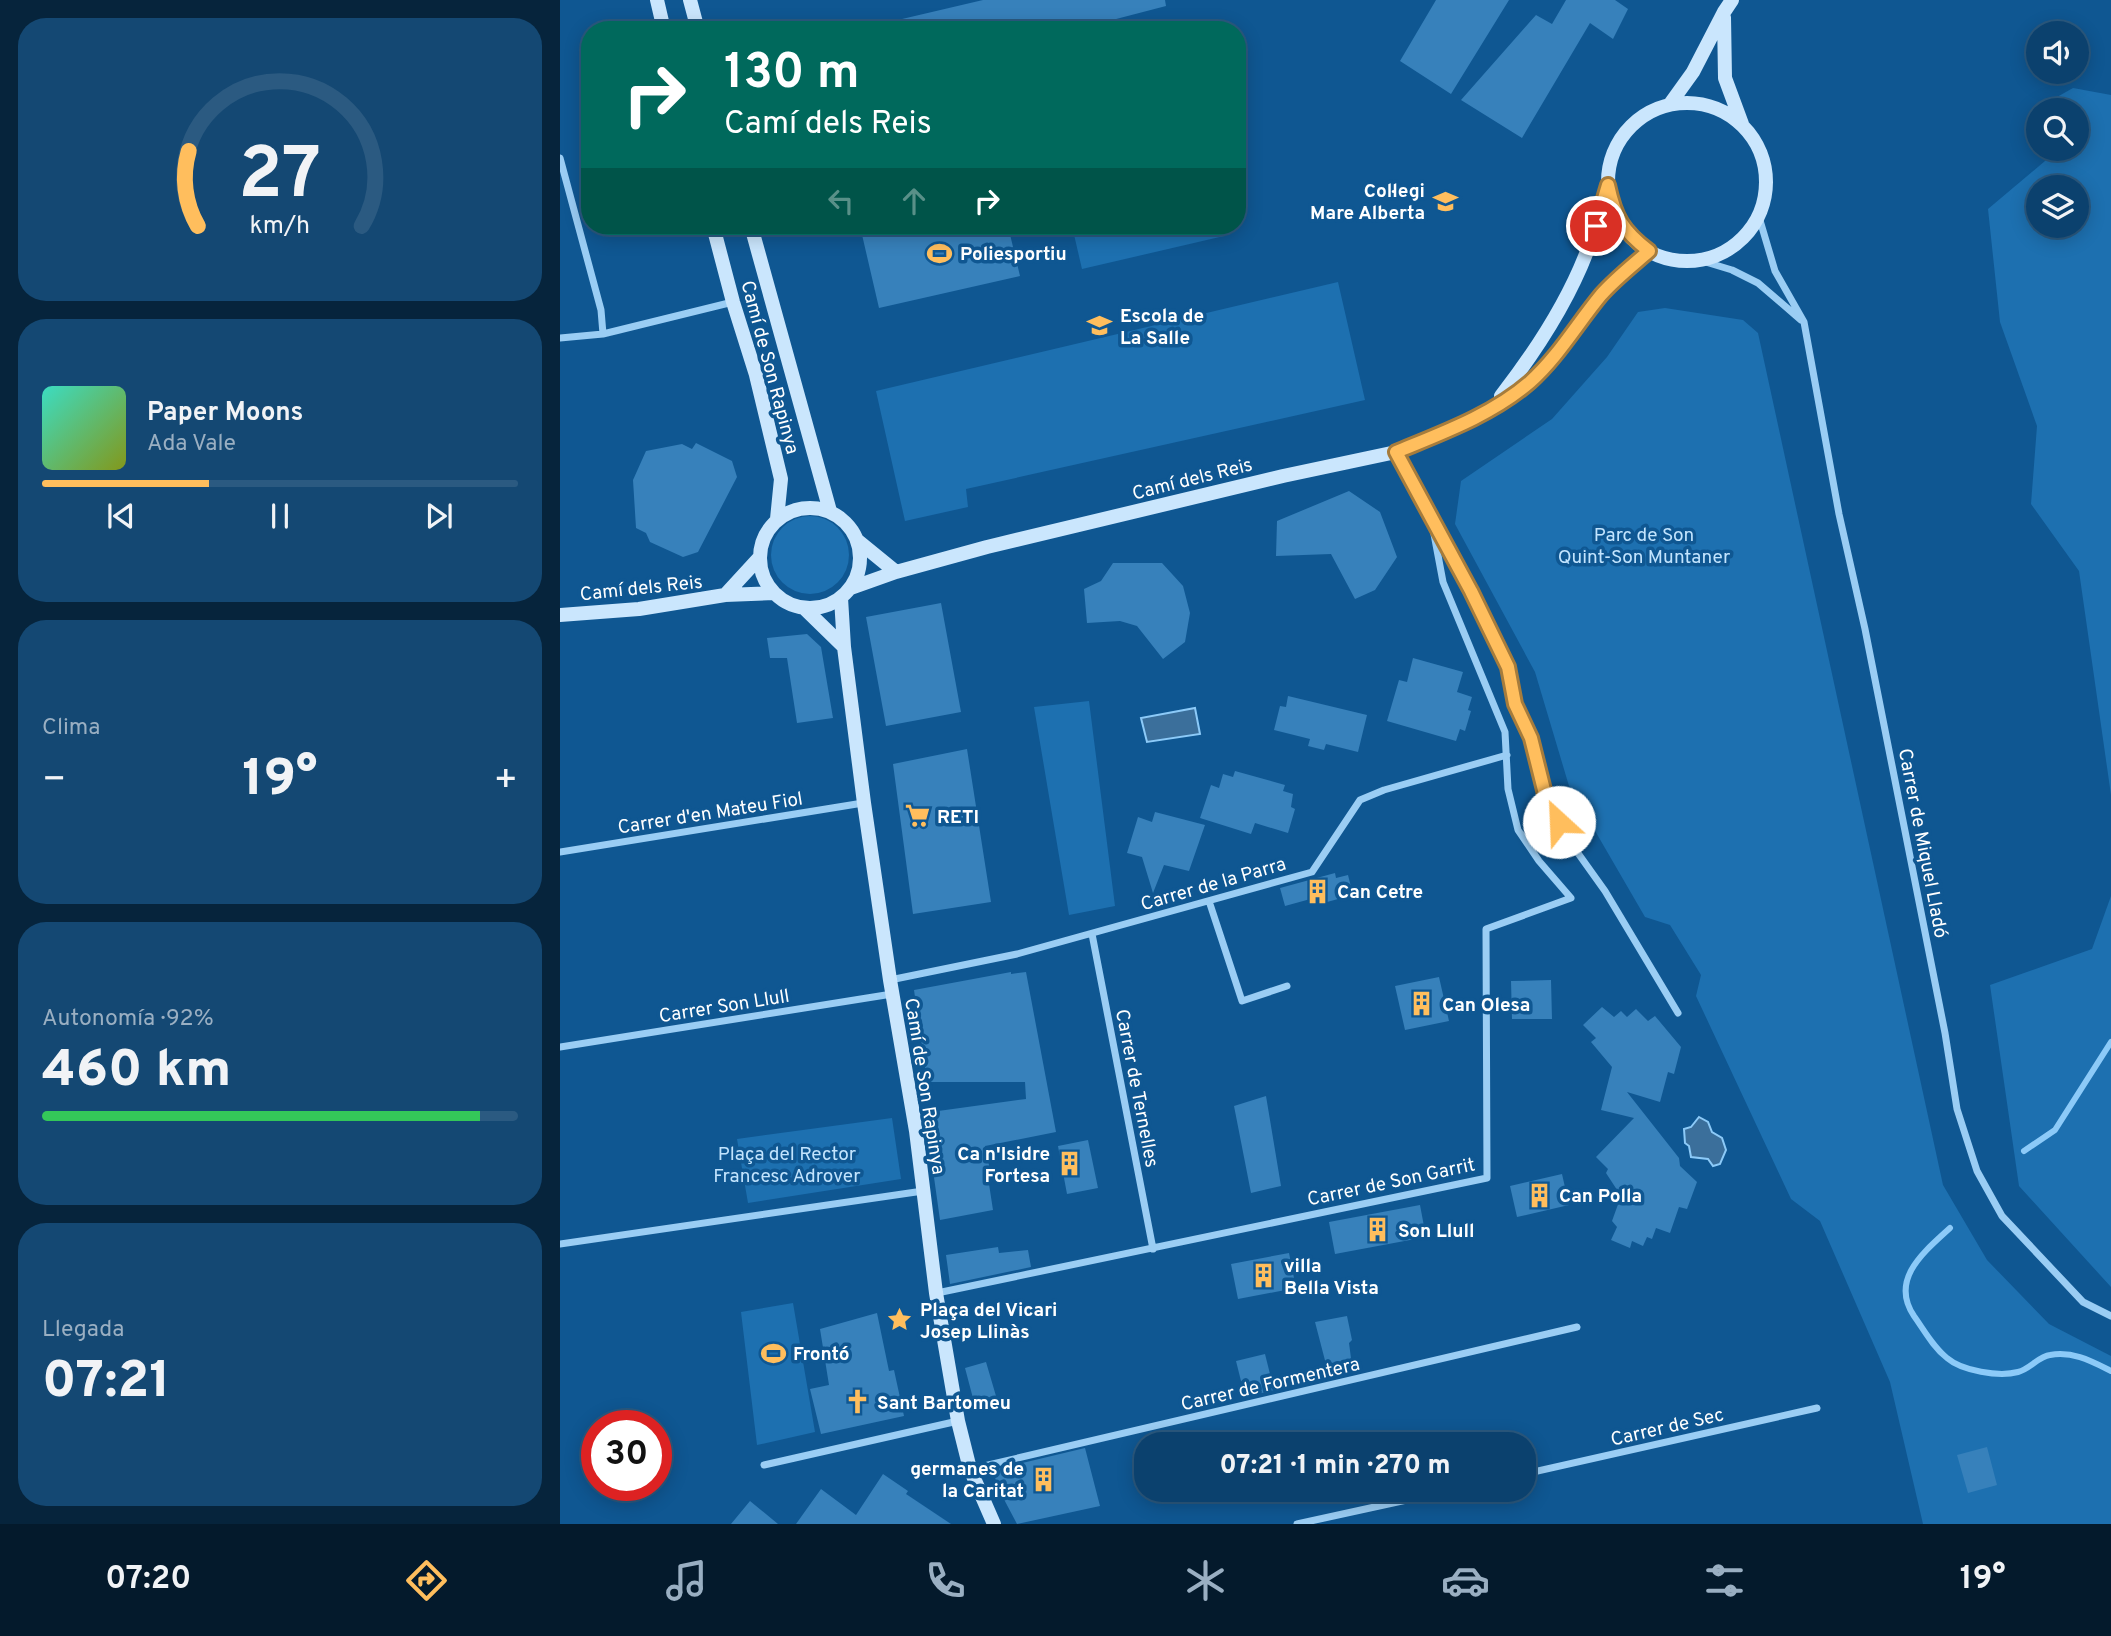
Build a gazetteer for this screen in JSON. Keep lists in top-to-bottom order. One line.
{"streets":{"street":["Camí de Son Rapinya","Camí dels Reis","Carrer d'en Mateu Fiol","Carrer de Miquel Lladó","Carrer de la Parra","Carrer Son Llull","Carrer de Ternelles","Carrer de Son Garrit","Carrer de Formentera","Carrer de Sec"]},"crossings":[["Camí de Son Rapinya","Camí dels Reis"],["Camí de Son Rapinya","Carrer d'en Mateu Fiol"],["Camí de Son Rapinya","Carrer de la Parra"],["Camí de Son Rapinya","Carrer Son Llull"],["Camí de Son Rapinya","Carrer de Son Garrit"],["Camí de Son Rapinya","Carrer de Formentera"],["Camí dels Reis","Carrer de Miquel Lladó"],["Carrer de la Parra","Carrer Son Llull"],["Carrer de la Parra","Carrer de Ternelles"],["Carrer de la Parra","Carrer de Son Garrit"],["Carrer de Ternelles","Carrer de Son Garrit"]],"parks":["Parc de Son Quint-Son Muntaner","Plaça del Rector Francesc Adrover"],"places":{"school or university":["Col·legi Mare Alberta","Escola de La Salle"],"sports":["Poliesportiu","Frontó"],"supermarket":["RETI"],"building":["Can Cetre","Can Olesa","Ca n'Isidre Fortesa","Can Polla","Son Llull","villa Bella Vista","germanes de la Caritat"],"place":["Plaça del Vicari Josep Llinàs"],"church":["Sant Bartomeu"]},"page":{"turn":["130 m","Camí dels Reis"],"song":["Paper Moons","Ada Vale"],"tile":["Clima",["Autonomía · 92%","460 km"],["Llegada","07:21"]],"heat":["−","19°","+"],"limit":"30","trip":"07:21 · 1 min · 270 m","tabs":["07:20","19°"],"gauge":["27","km/h"]}}
